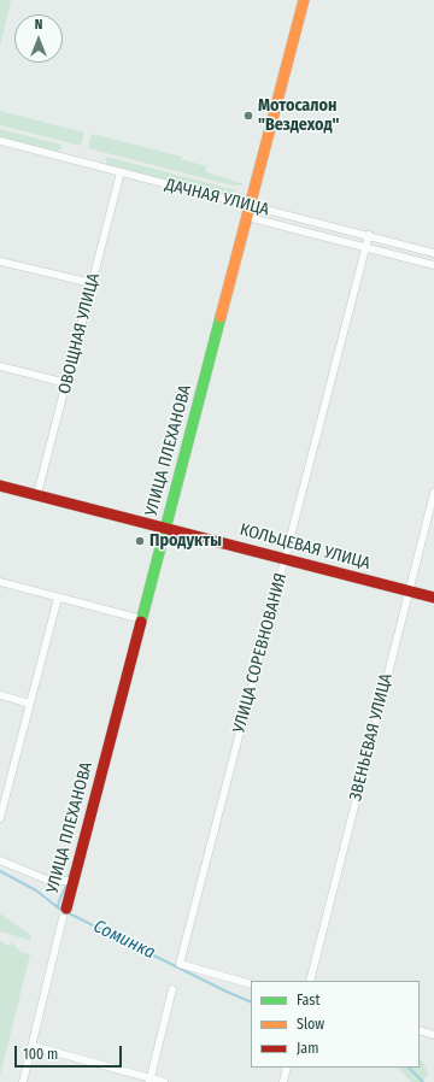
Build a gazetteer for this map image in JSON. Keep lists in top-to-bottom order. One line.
{"streets":{"street":["ДАЧНАЯ УЛИЦА","ОВОЩНАЯ УЛИЦА","УЛИЦА ПЛЕХАНОВА","КОЛЬЦЕВАЯ УЛИЦА","УЛИЦА СОРЕВНОВАНИЯ","ЗВЕНЬЕВАЯ УЛИЦА"]},"crossings":[["ДАЧНАЯ УЛИЦА","ОВОЩНАЯ УЛИЦА"],["ДАЧНАЯ УЛИЦА","УЛИЦА ПЛЕХАНОВА"],["ДАЧНАЯ УЛИЦА","УЛИЦА СОРЕВНОВАНИЯ"],["ОВОЩНАЯ УЛИЦА","КОЛЬЦЕВАЯ УЛИЦА"],["УЛИЦА ПЛЕХАНОВА","КОЛЬЦЕВАЯ УЛИЦА"],["КОЛЬЦЕВАЯ УЛИЦА","УЛИЦА СОРЕВНОВАНИЯ"],["КОЛЬЦЕВАЯ УЛИЦА","ЗВЕНЬЕВАЯ УЛИЦА"]],"water":["Соминка"],"places":["Мотосалон \"Вездеход\"","Продукты"],"legend":["Fast","Slow","Jam"],"scale_bar":"100 m","north":"top"}
